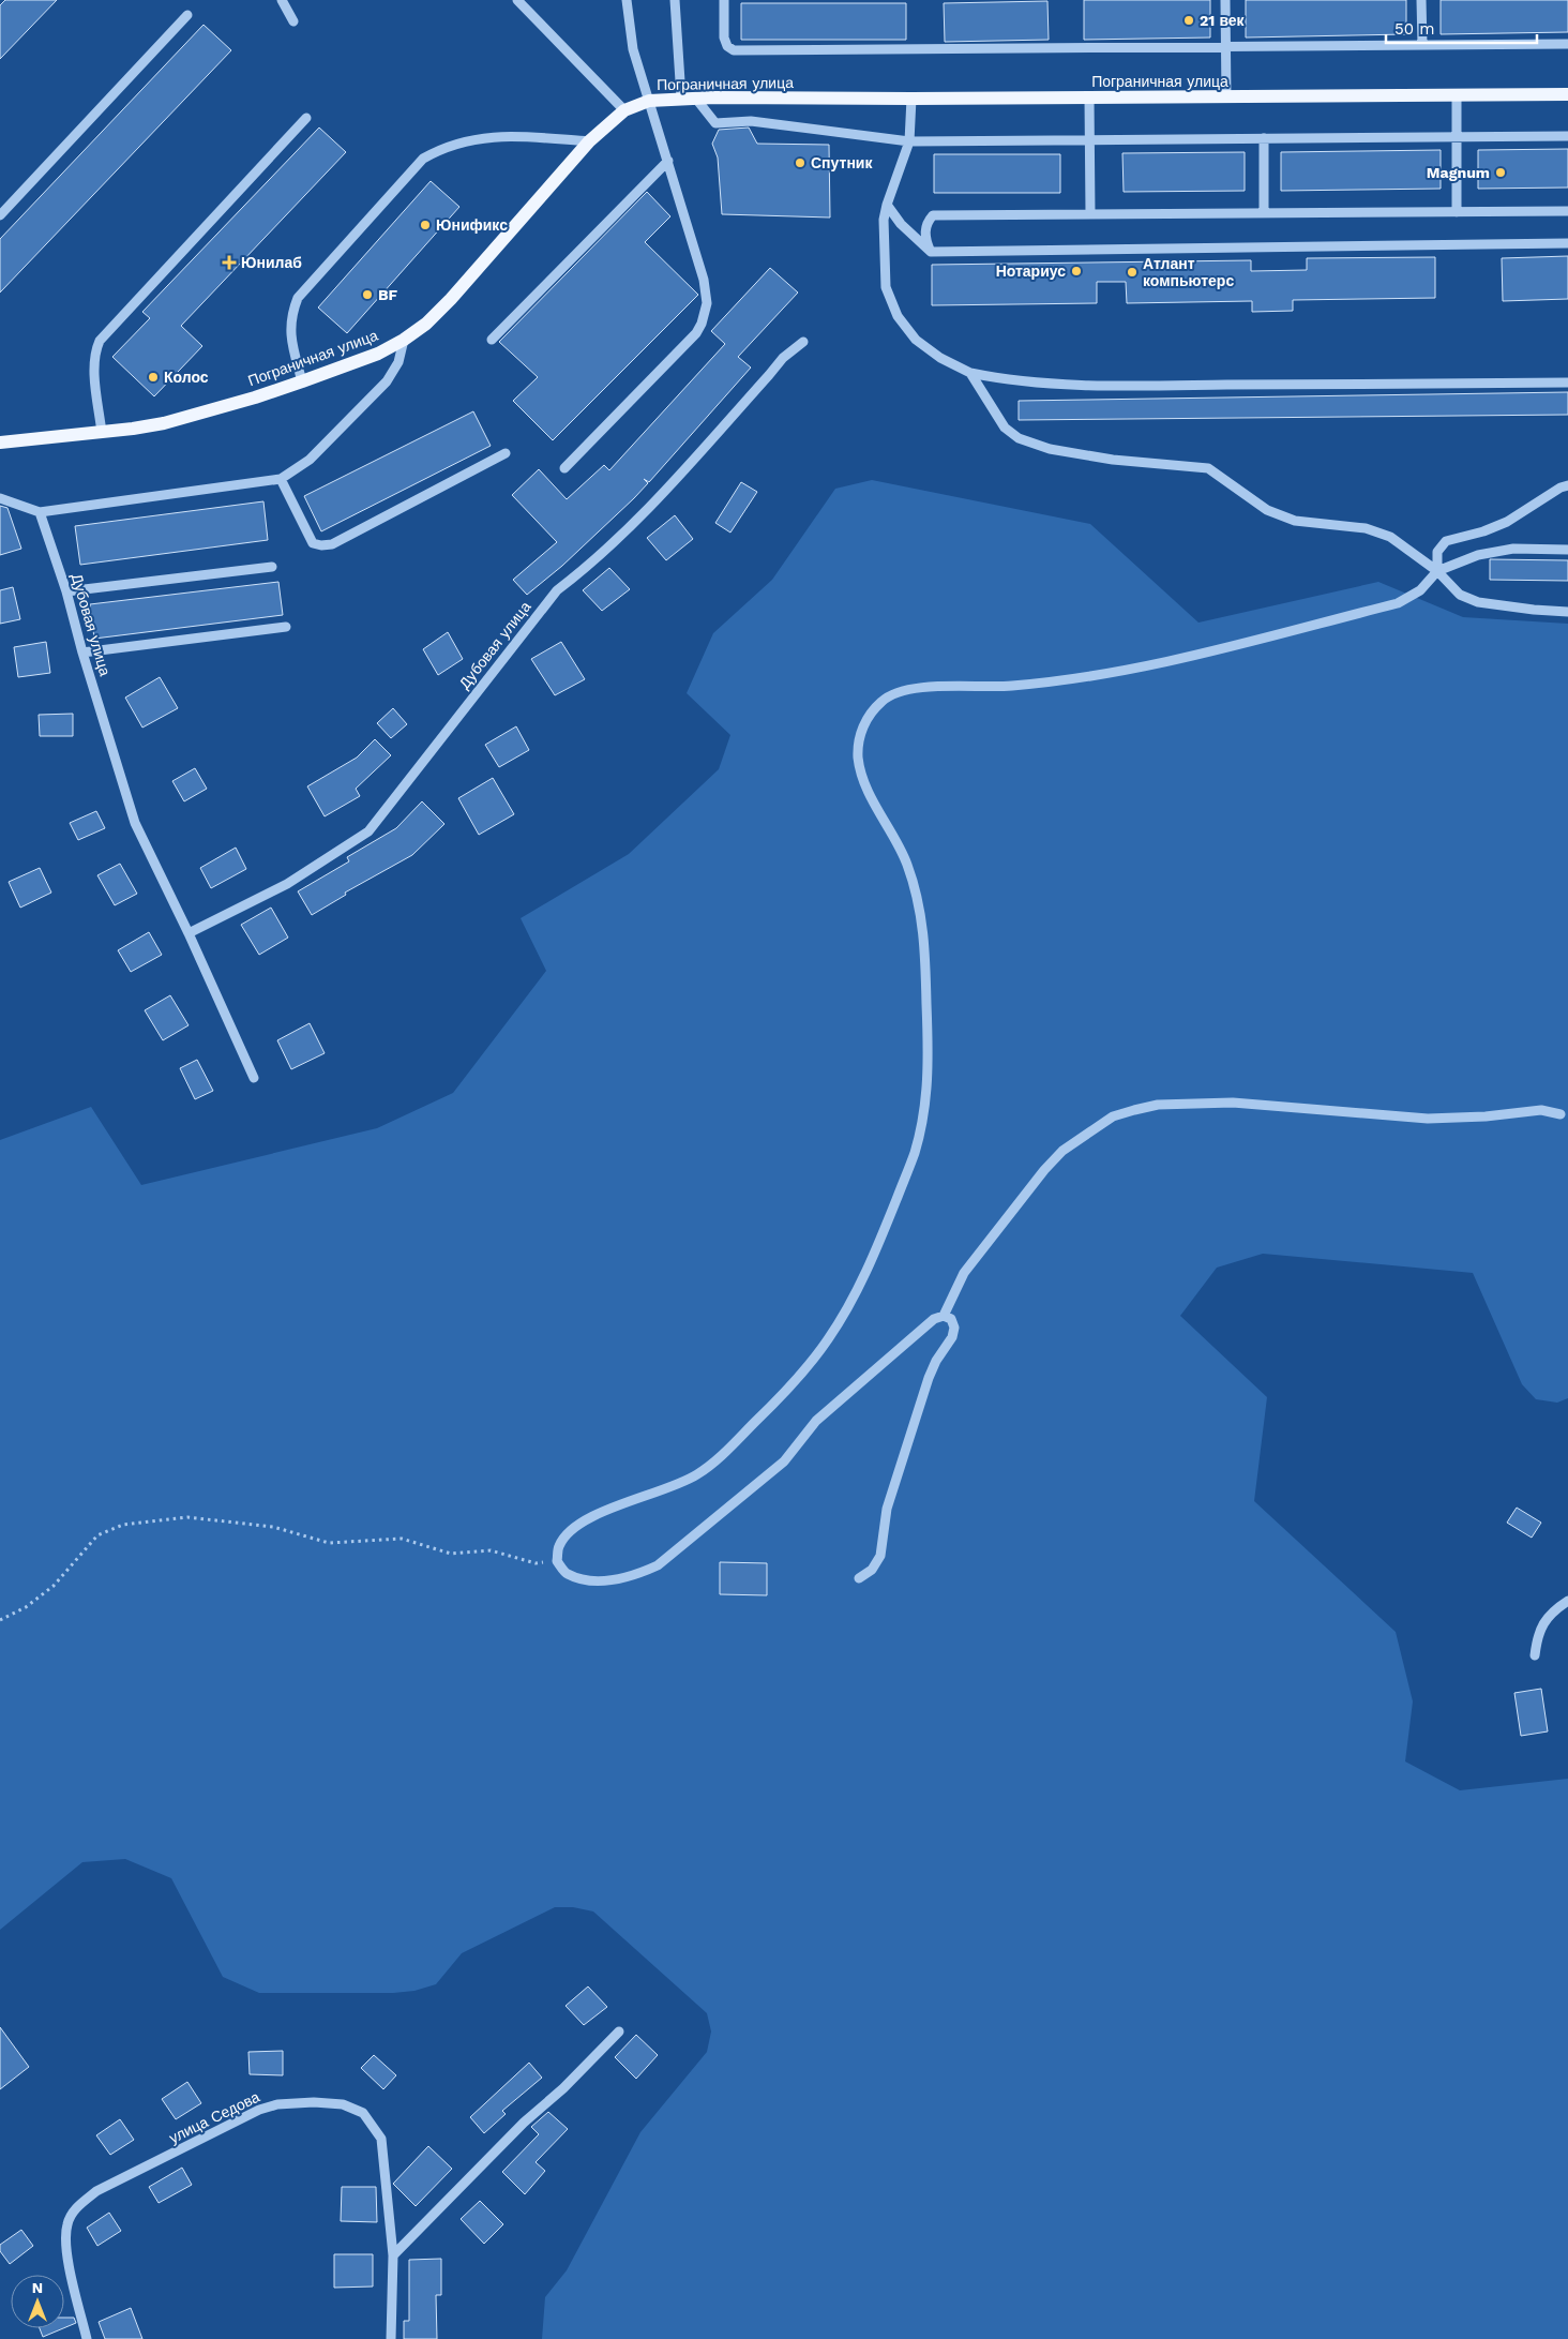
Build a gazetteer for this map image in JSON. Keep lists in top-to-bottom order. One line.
{"streets":{"main road":["Пограничная улица"],"street":["Дубовая улица","улица Седова"]},"places":{"other":["21 век","Спутник","Magnum","Юнификс","Нотариус","Атлант компьютерс","BF","Колос"],"health":["Юнилаб"]},"scale_bar":"50 m","north":"top"}
